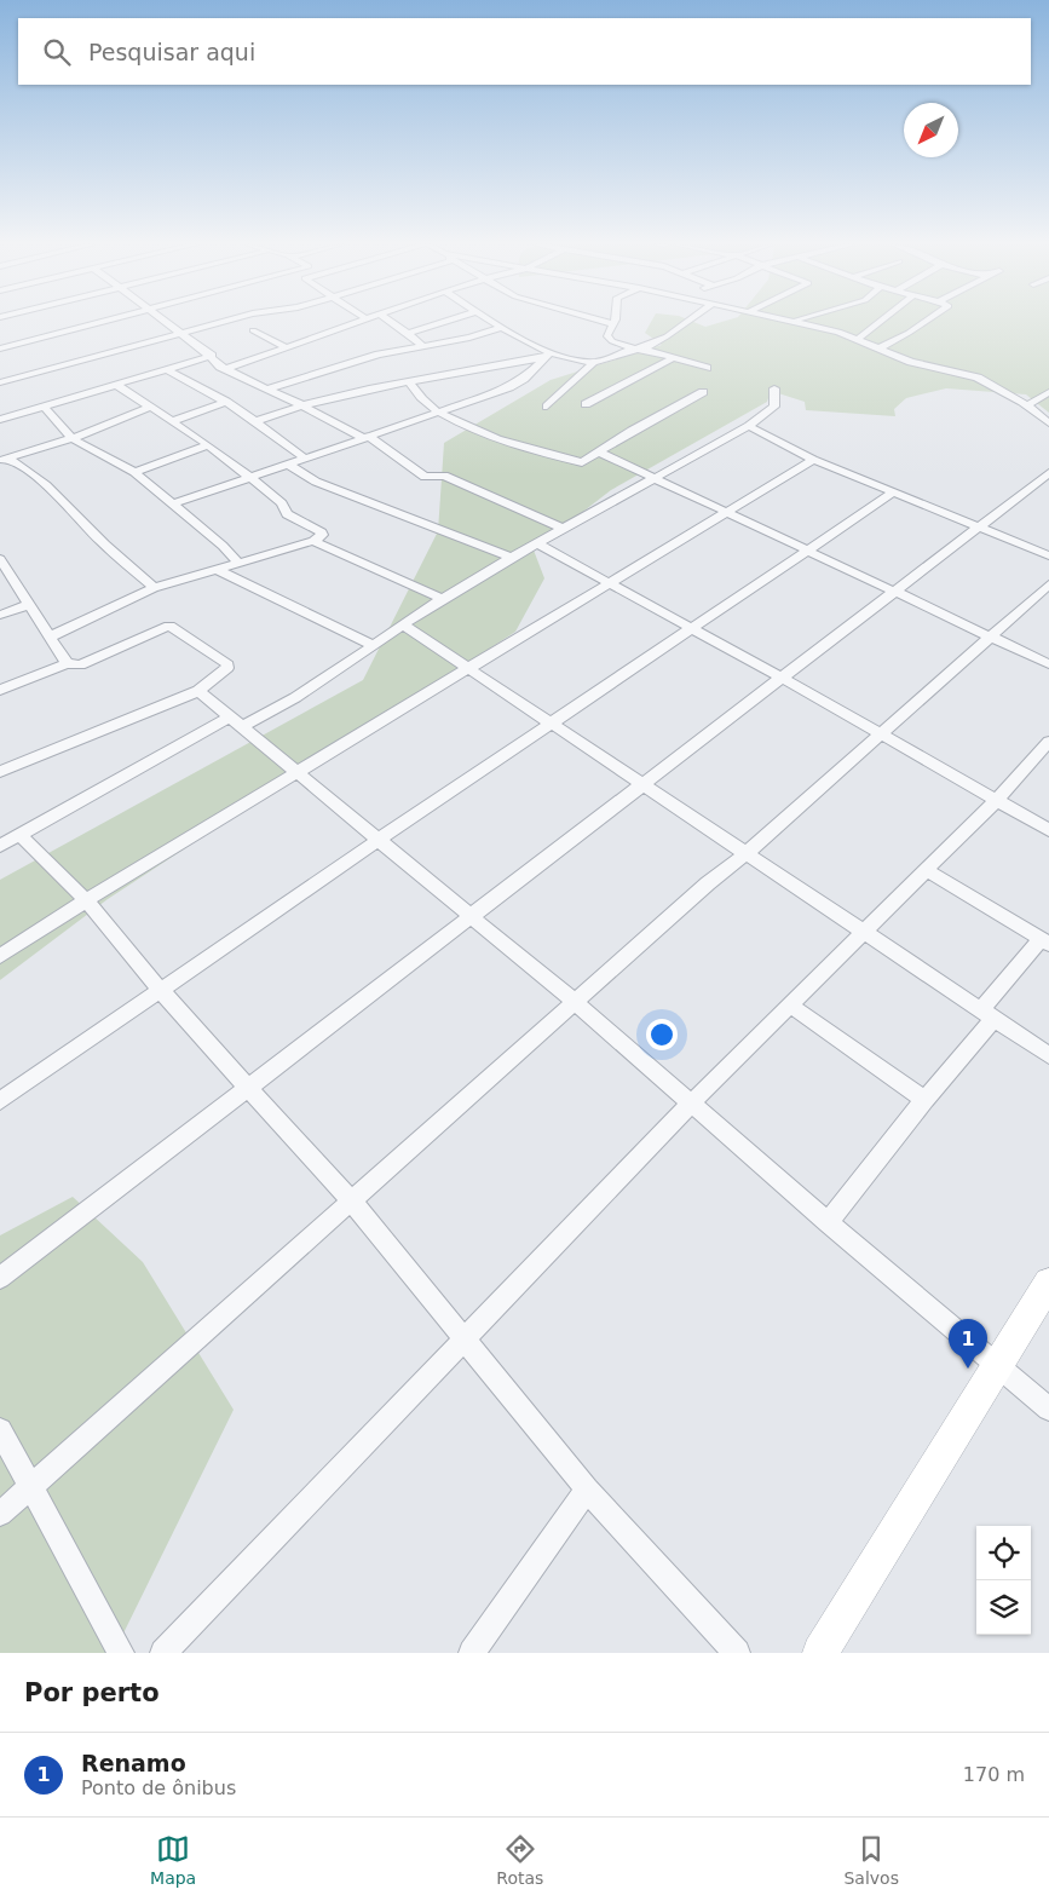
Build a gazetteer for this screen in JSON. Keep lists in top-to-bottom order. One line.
{"north":"bottom left","page":{"search":"Pesquisar aqui","pins":"1","heading":"Por perto","list":[{"mark":"1","name":"Renamo","note":"Ponto de ônibus","value":"170 m"}],"nav":["Mapa","Rotas","Salvos"]}}
